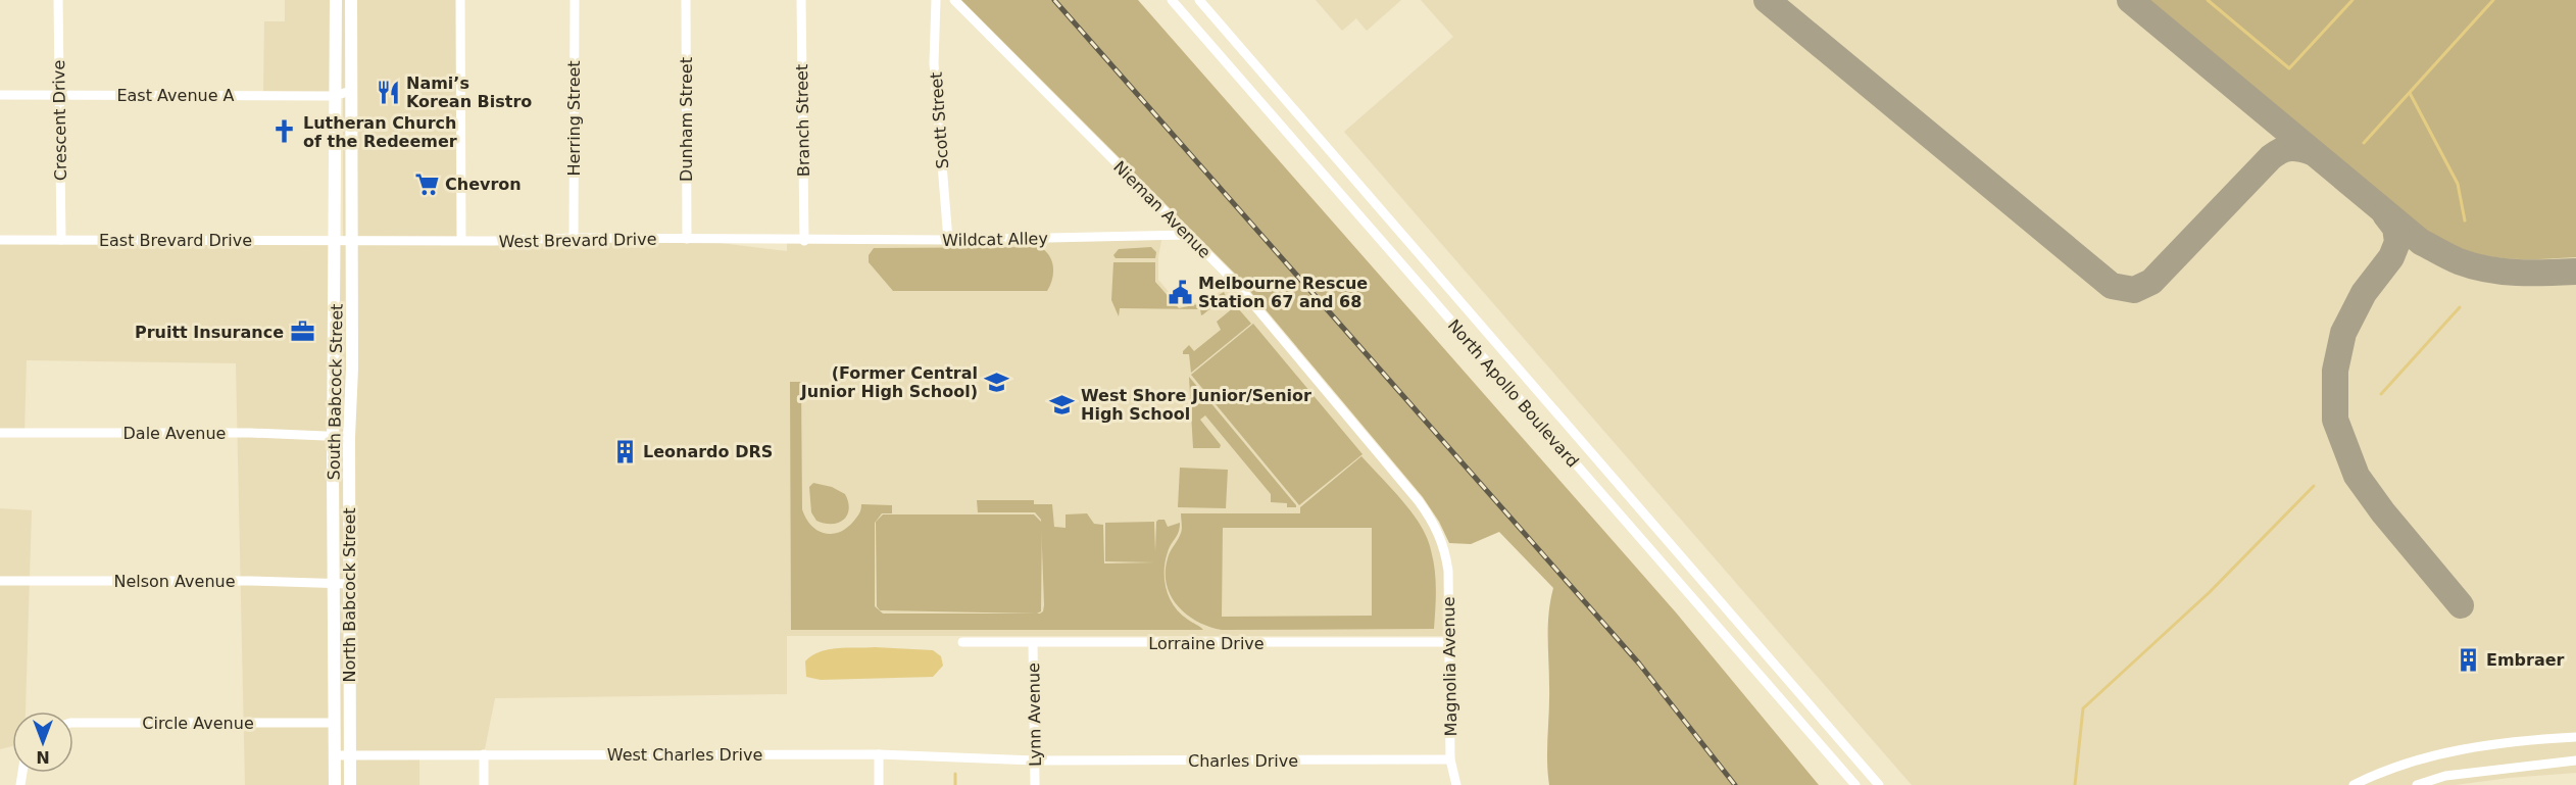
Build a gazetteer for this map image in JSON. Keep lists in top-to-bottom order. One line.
{"streets":{"main road":["South Babcock Street","North Babcock Street"],"street":["East Avenue A","Herring Street","Dunham Street","Crescent Drive","Branch Street","Scott Street","Nieman Avenue","Wildcat Alley","East Brevard Drive","West Brevard Drive","North Apollo Boulevard","Dale Avenue","Nelson Avenue","Lorraine Drive","Magnolia Avenue","Lynn Avenue","Circle Avenue","West Charles Drive","Charles Drive"]},"crossings":[["East Avenue A","Crescent Drive"],["East Avenue A","South Babcock Street"],["Herring Street","West Brevard Drive"],["Dunham Street","West Brevard Drive"],["Crescent Drive","East Brevard Drive"],["Branch Street","Wildcat Alley"],["Branch Street","West Brevard Drive"],["Scott Street","Wildcat Alley"],["Nieman Avenue","Wildcat Alley"],["Nieman Avenue","Magnolia Avenue"],["Wildcat Alley","West Brevard Drive"],["East Brevard Drive","West Brevard Drive"],["East Brevard Drive","South Babcock Street"],["West Brevard Drive","South Babcock Street"],["South Babcock Street","Dale Avenue"],["South Babcock Street","Nelson Avenue"],["South Babcock Street","North Babcock Street"],["South Babcock Street","Circle Avenue"],["South Babcock Street","West Charles Drive"],["Dale Avenue","North Babcock Street"],["Nelson Avenue","North Babcock Street"],["North Babcock Street","West Charles Drive"],["Lorraine Drive","Magnolia Avenue"],["Lorraine Drive","Lynn Avenue"],["Magnolia Avenue","Charles Drive"],["Lynn Avenue","West Charles Drive"],["Lynn Avenue","Charles Drive"],["West Charles Drive","Charles Drive"]],"places":{"restaurant":["Nami’s Korean Bistro"],"church":["Lutheran Church of the Redeemer"],"supermarket":["Chevron"],"public building":["Melbourne Rescue Station 67 and 68"],"office":["Pruitt Insurance"],"school or university":["(Former Central Junior High School)","West Shore Junior/Senior High School"],"building":["Leonardo DRS","Embraer"]},"north":"bottom"}
